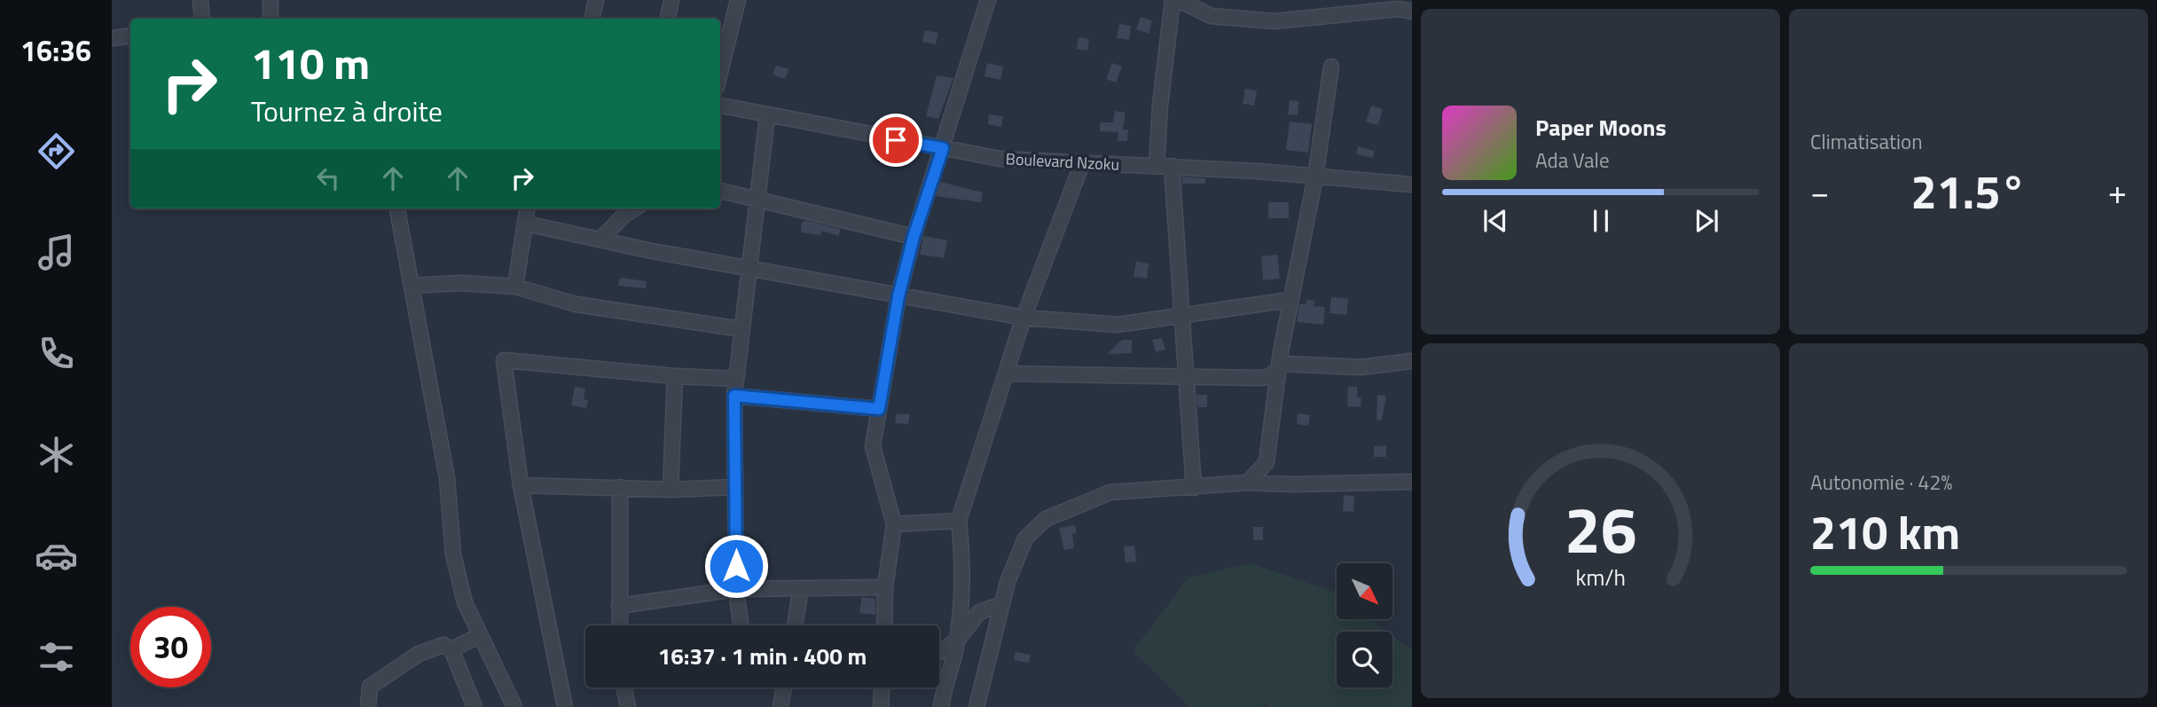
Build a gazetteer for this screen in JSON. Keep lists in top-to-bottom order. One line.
{"streets":{"street":["Boulevard Nzoku"]},"north":"bottom right","page":{"tabs":"16:36","tile":["Climatisation",["Autonomie · 42%","210 km"]],"turn":["110 m","Tournez à droite"],"song":["Paper Moons","Ada Vale"],"heat":["−","21.5°","+"],"limit":"30","trip":"16:37 · 1 min · 400 m","gauge":["26","km/h"]}}
